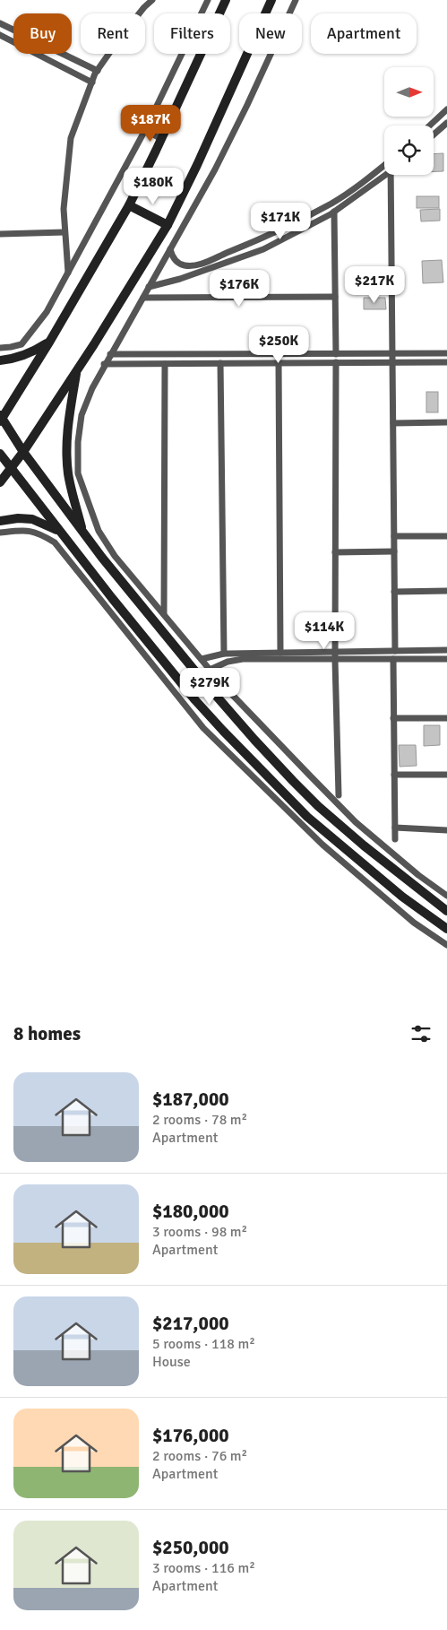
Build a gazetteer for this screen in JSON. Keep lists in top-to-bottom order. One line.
{"north":"right","page":{"chip":["Buy","Rent","Filters","New","Apartment"],"price":["$187K","$180K","$171K","$217K","$176K","$250K","$114K","$279K"],"heading":"8 homes","list":[{"name":"$187,000","note":"2 rooms · 78 m² · Apartment"},{"name":"$180,000","note":"3 rooms · 98 m² · Apartment"},{"name":"$217,000","note":"5 rooms · 118 m² · House"},{"name":"$176,000","note":"2 rooms · 76 m² · Apartment"},{"name":"$250,000","note":"3 rooms · 116 m² · Apartment"}]}}
